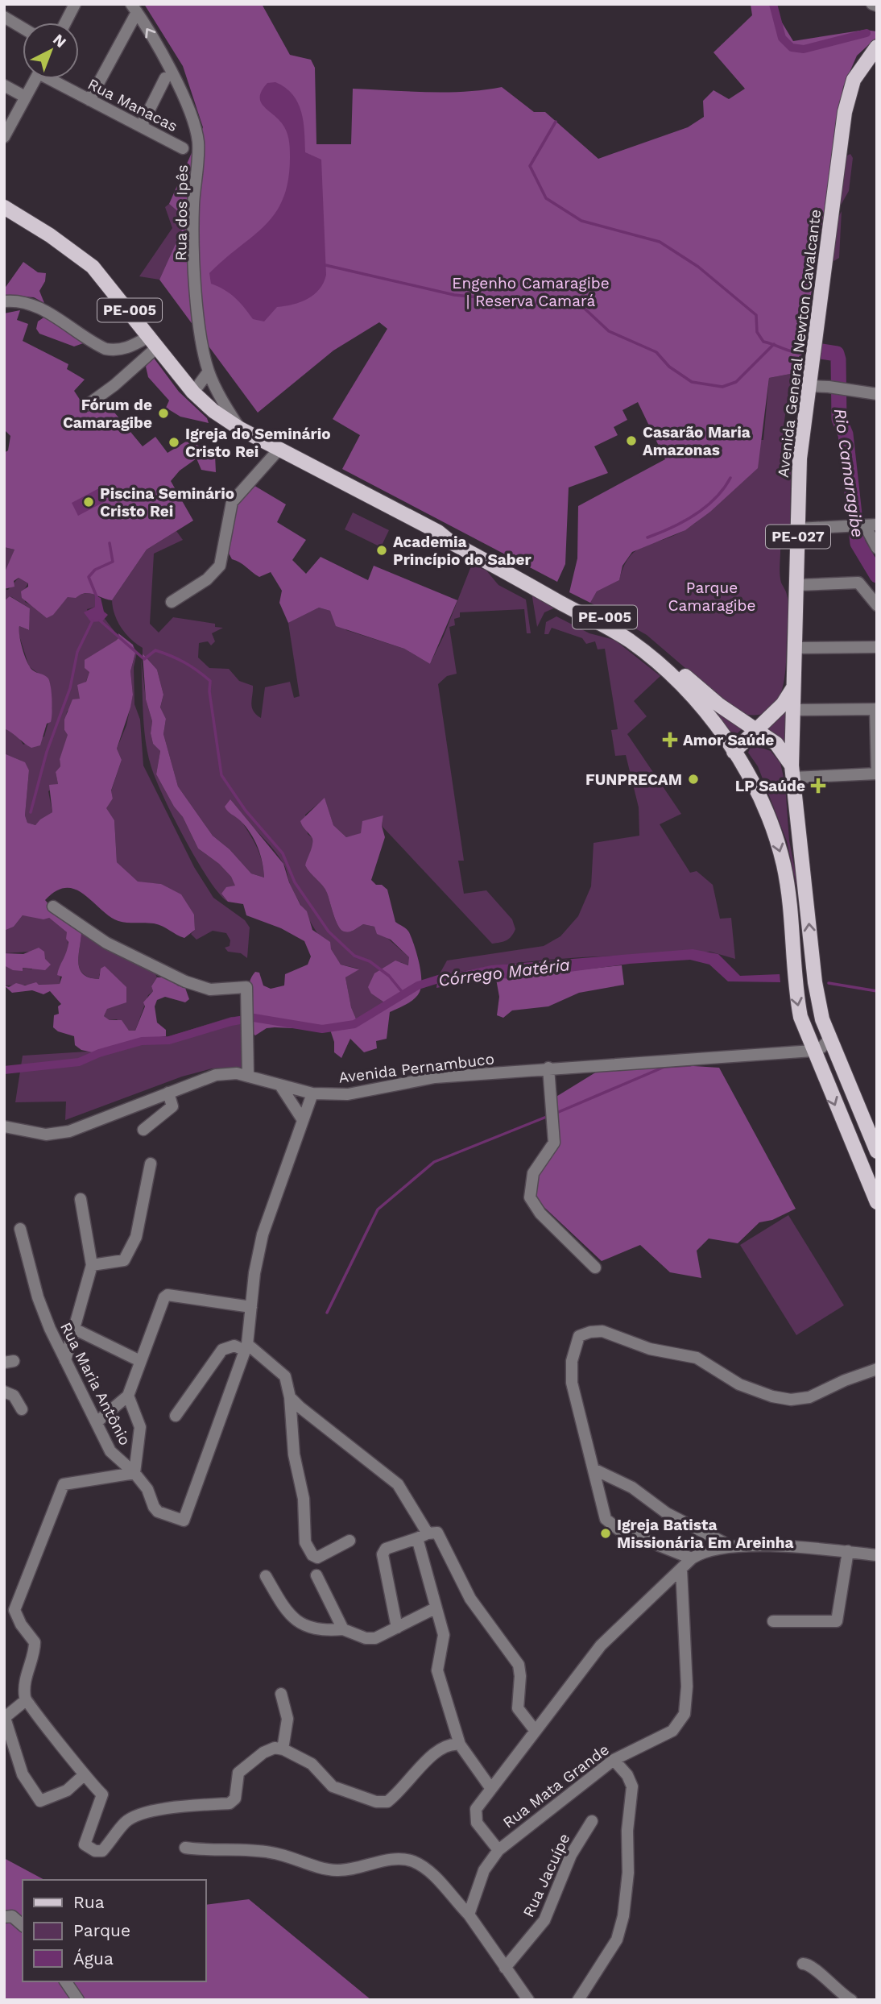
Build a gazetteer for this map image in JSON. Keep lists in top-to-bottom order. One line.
{"streets":{"main road":["PE-005","Avenida General Newton Cavalcante","PE-027"],"street":["Rua Manacas","Rua dos Ipês","Avenida Pernambuco","Rua Maria Antônio","Rua Mata Grande","Rua Jacuípe"]},"crossings":[["Rua dos Ipês","PE-005"],["PE-005","PE-027"],["PE-005","Avenida Pernambuco"],["Avenida General Newton Cavalcante","PE-027"]],"one_way":["Rua dos Ipês"],"water":["Rio Camaragibe","Córrego Matéria"],"parks":["Engenho Camaragibe | Reserva Camará","Parque Camaragibe"],"places":{"other":["Fórum de Camaragibe","Casarão Maria Amazonas","Igreja do Seminário Cristo Rei","Piscina Seminário Cristo Rei","Academia Princípio do Saber","FUNPRECAM","Igreja Batista Missionária Em Areinha"],"health":["Amor Saúde","LP Saúde"]},"legend":["Rua","Parque","Água"],"north":"top right"}
